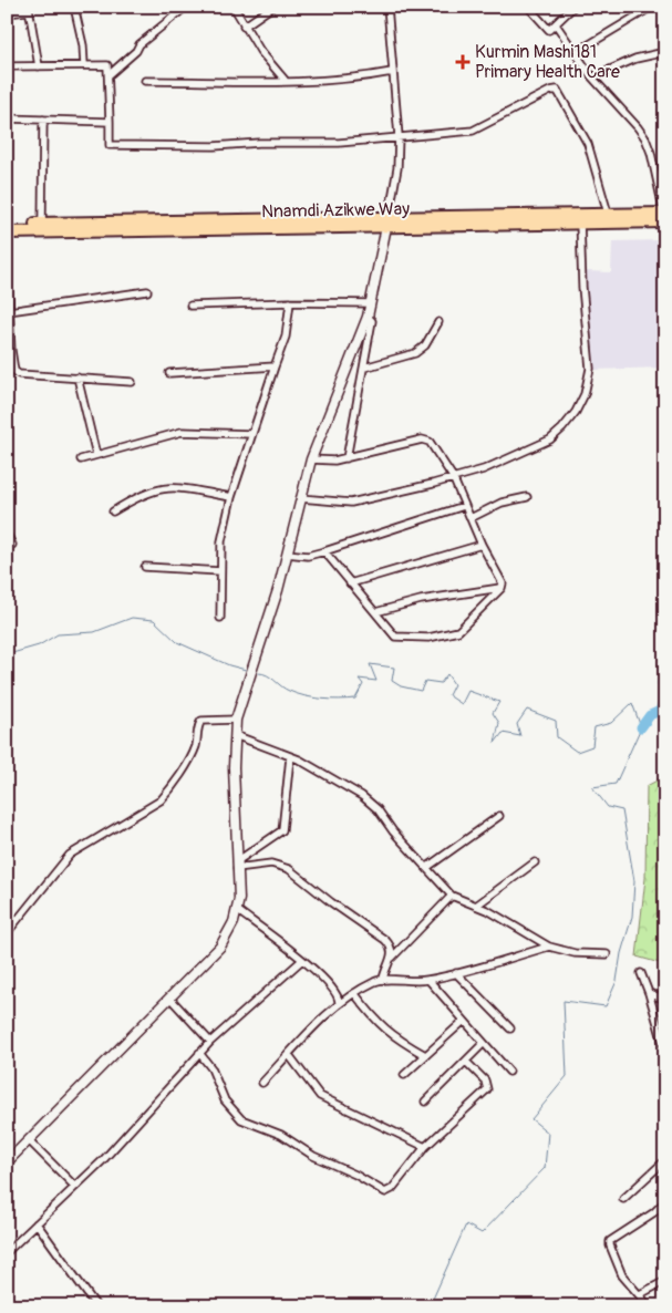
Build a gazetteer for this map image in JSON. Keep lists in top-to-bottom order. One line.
{"streets":{"highway":["Nnamdi Azikwe Way"]},"places":{"health":["Kurmin Mashi181 Primary Health Care"]}}
